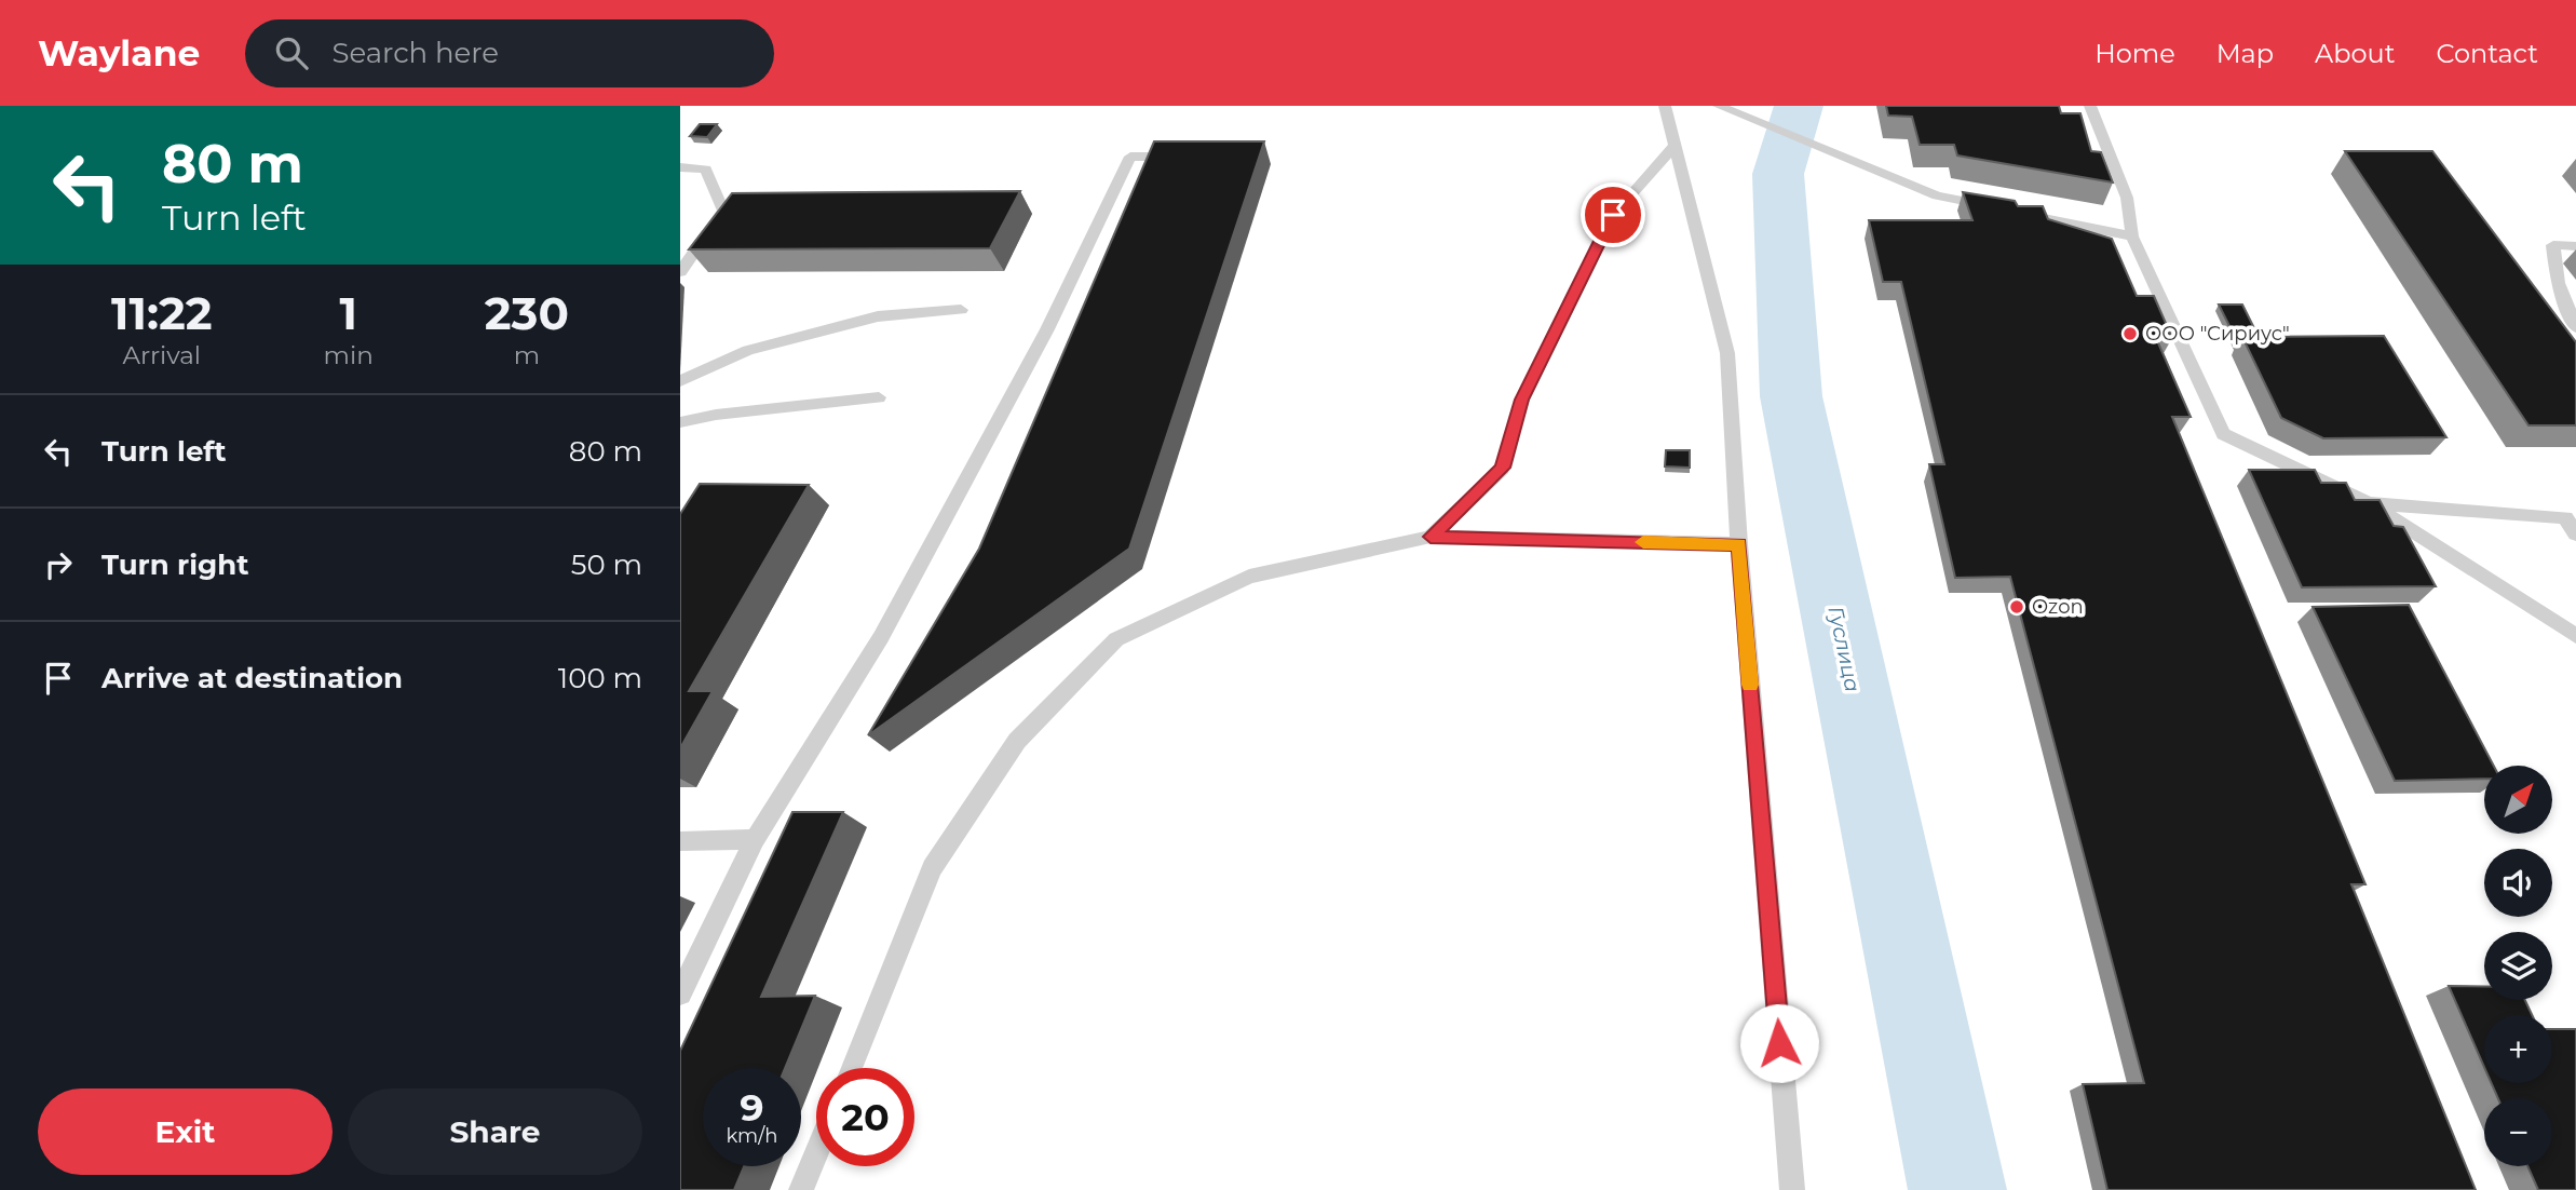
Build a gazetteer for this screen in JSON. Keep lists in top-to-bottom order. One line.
{"water":["Гуслица"],"places":["ООО \"Сириус\"","Ozon"],"north":"top right","page":{"header":"Waylane","search":"Search here","nav":["Home","Map","About","Contact"],"turn":["80 m","Turn left"],"eta":["11:22","Arrival","1","min","230","m"],"list":[{"name":"Turn left","value":"80 m"},{"name":"Turn right","value":"50 m"},{"name":"Arrive at destination","value":"100 m"}],"map_buttons":["+","−"],"speed":"9 km/h","limit":"20","buttons":["Exit","Share"]}}
